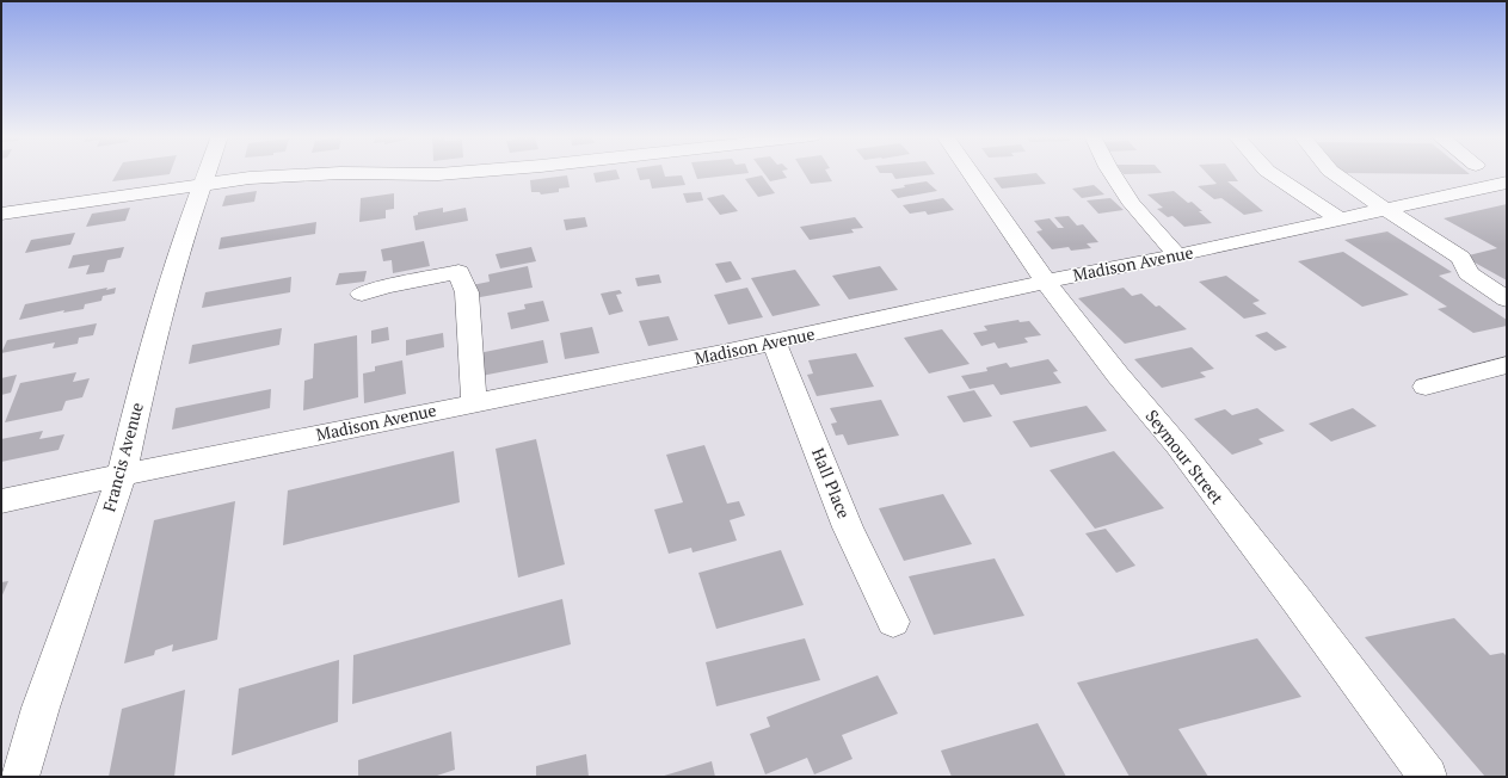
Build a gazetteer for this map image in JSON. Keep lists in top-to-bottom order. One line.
{"streets":{"street":["Madison Avenue","Francis Avenue","Seymour Street","Hall Place"]},"crossings":[["Madison Avenue","Francis Avenue"],["Madison Avenue","Seymour Street"],["Madison Avenue","Hall Place"]]}
